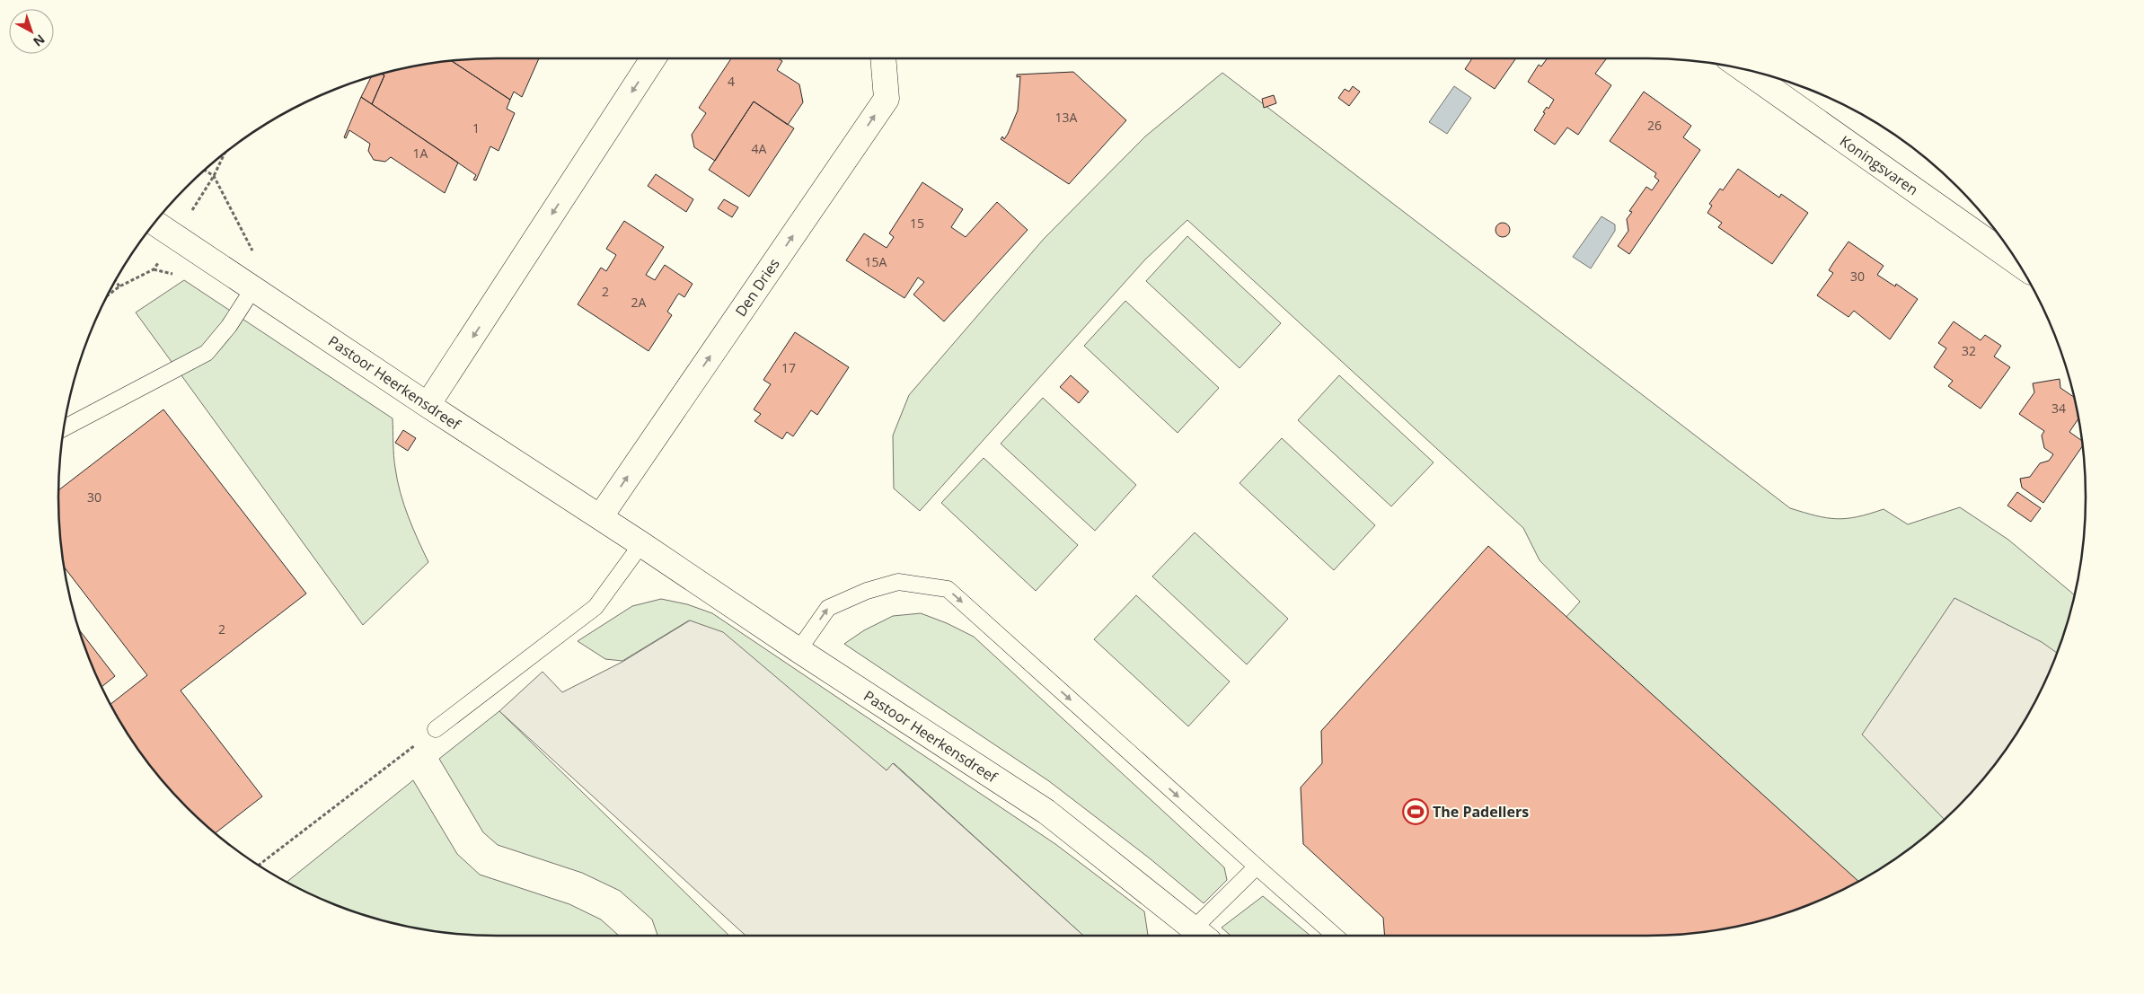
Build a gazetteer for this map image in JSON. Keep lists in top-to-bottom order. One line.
{"streets":{"street":["Koningsvaren","Den Dries","Pastoor Heerkensdreef"]},"crossings":[["Den Dries","Pastoor Heerkensdreef"]],"places":{"sports":["The Padellers"]},"house_numbers":["4","13A","26","1","4A","1A","15","15A","30","2","2A","32","17","34","30","2"],"north":"bottom right"}
